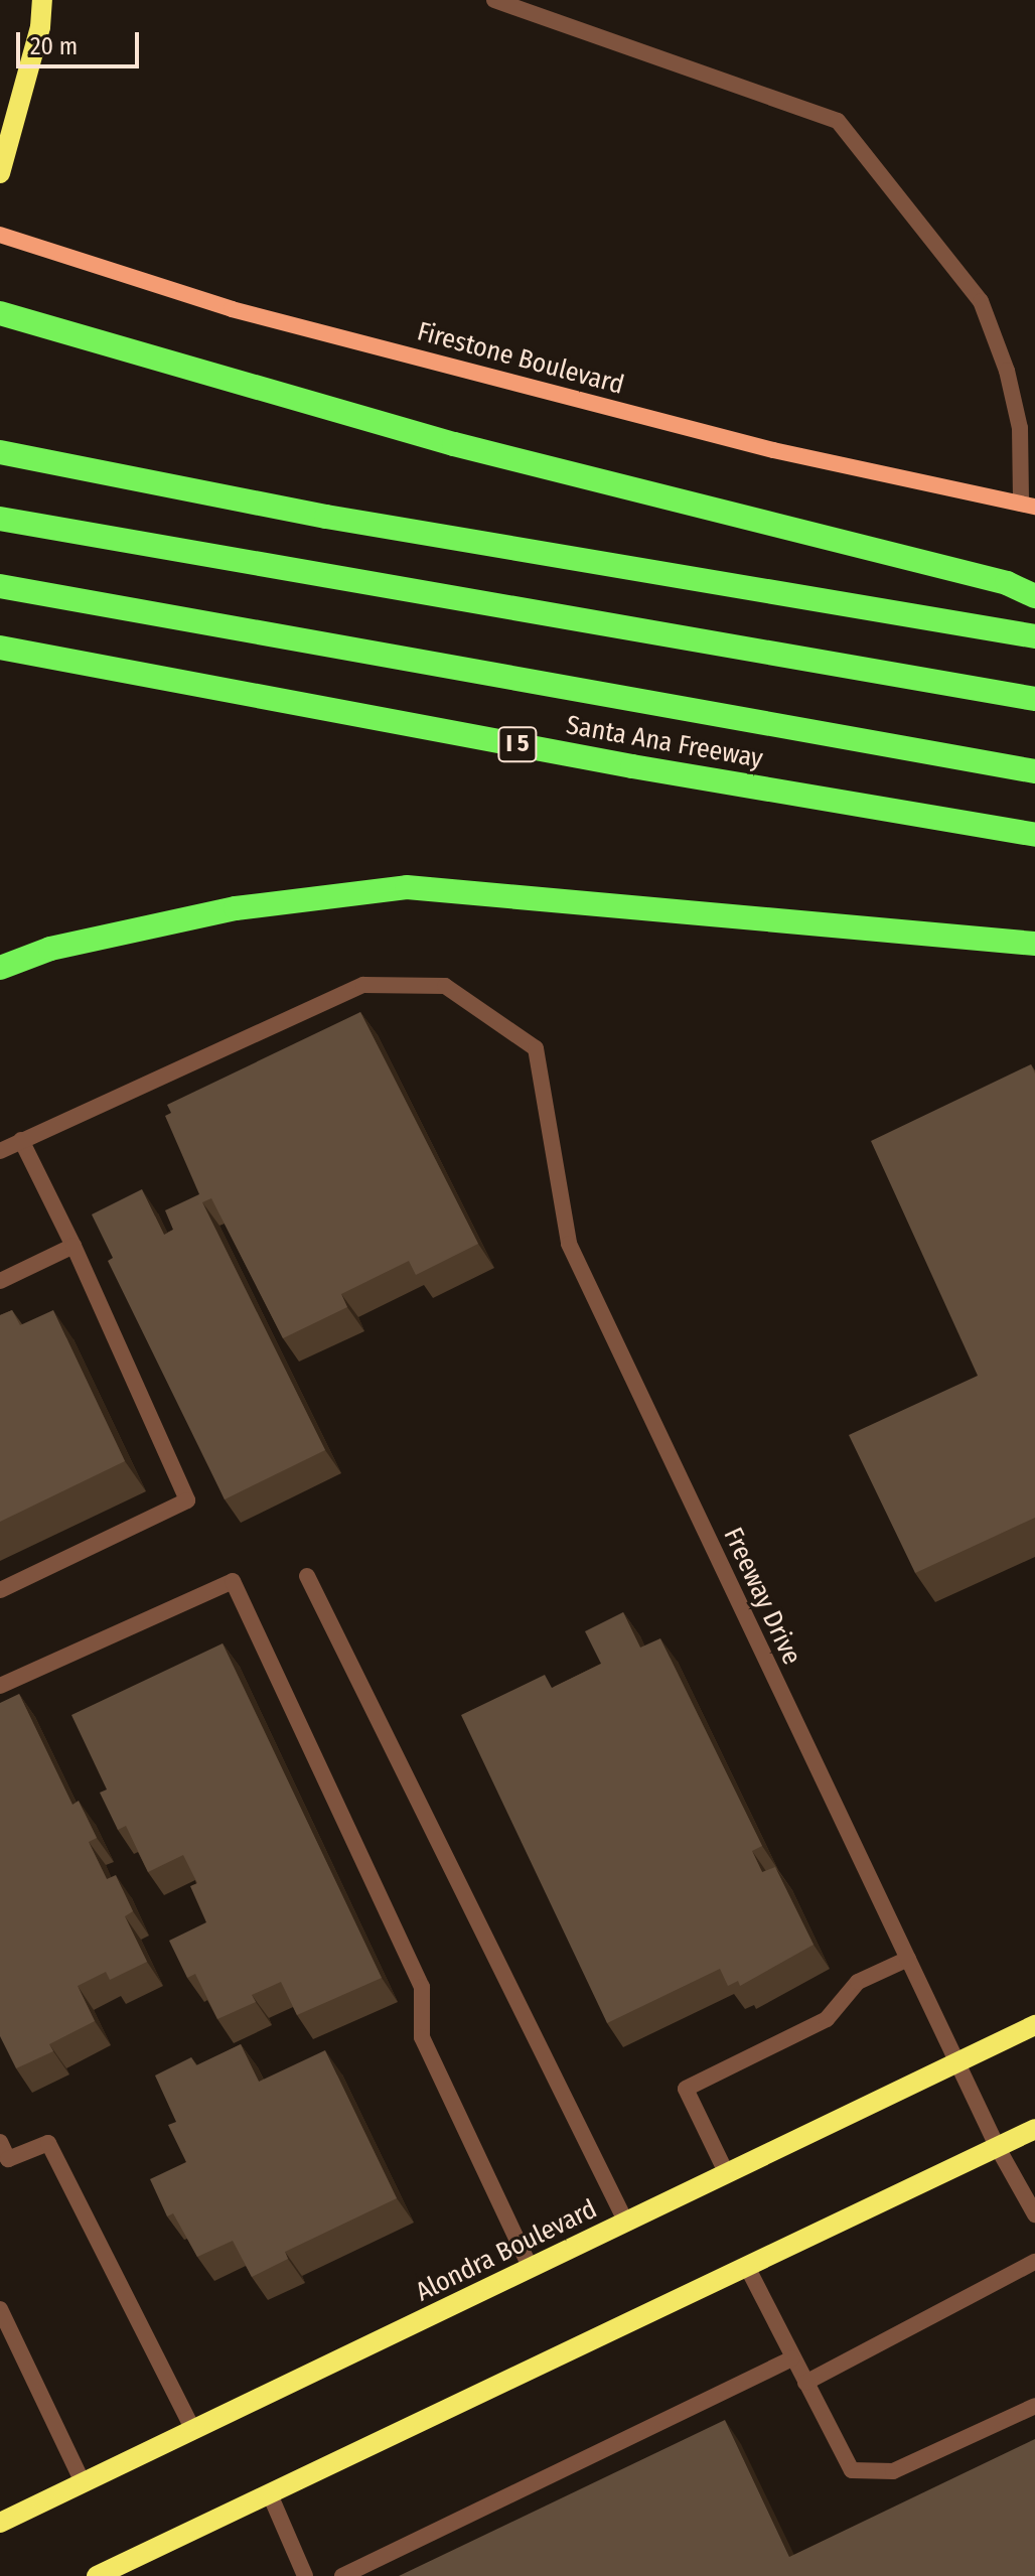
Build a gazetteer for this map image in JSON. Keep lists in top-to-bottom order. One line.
{"streets":{"highway":["Santa Ana Freeway","I 5"],"main road":["Alondra Boulevard"],"street":["Firestone Boulevard","Freeway Drive"]},"crossings":[["Freeway Drive","Alondra Boulevard"]],"scale_bar":"20 m"}
